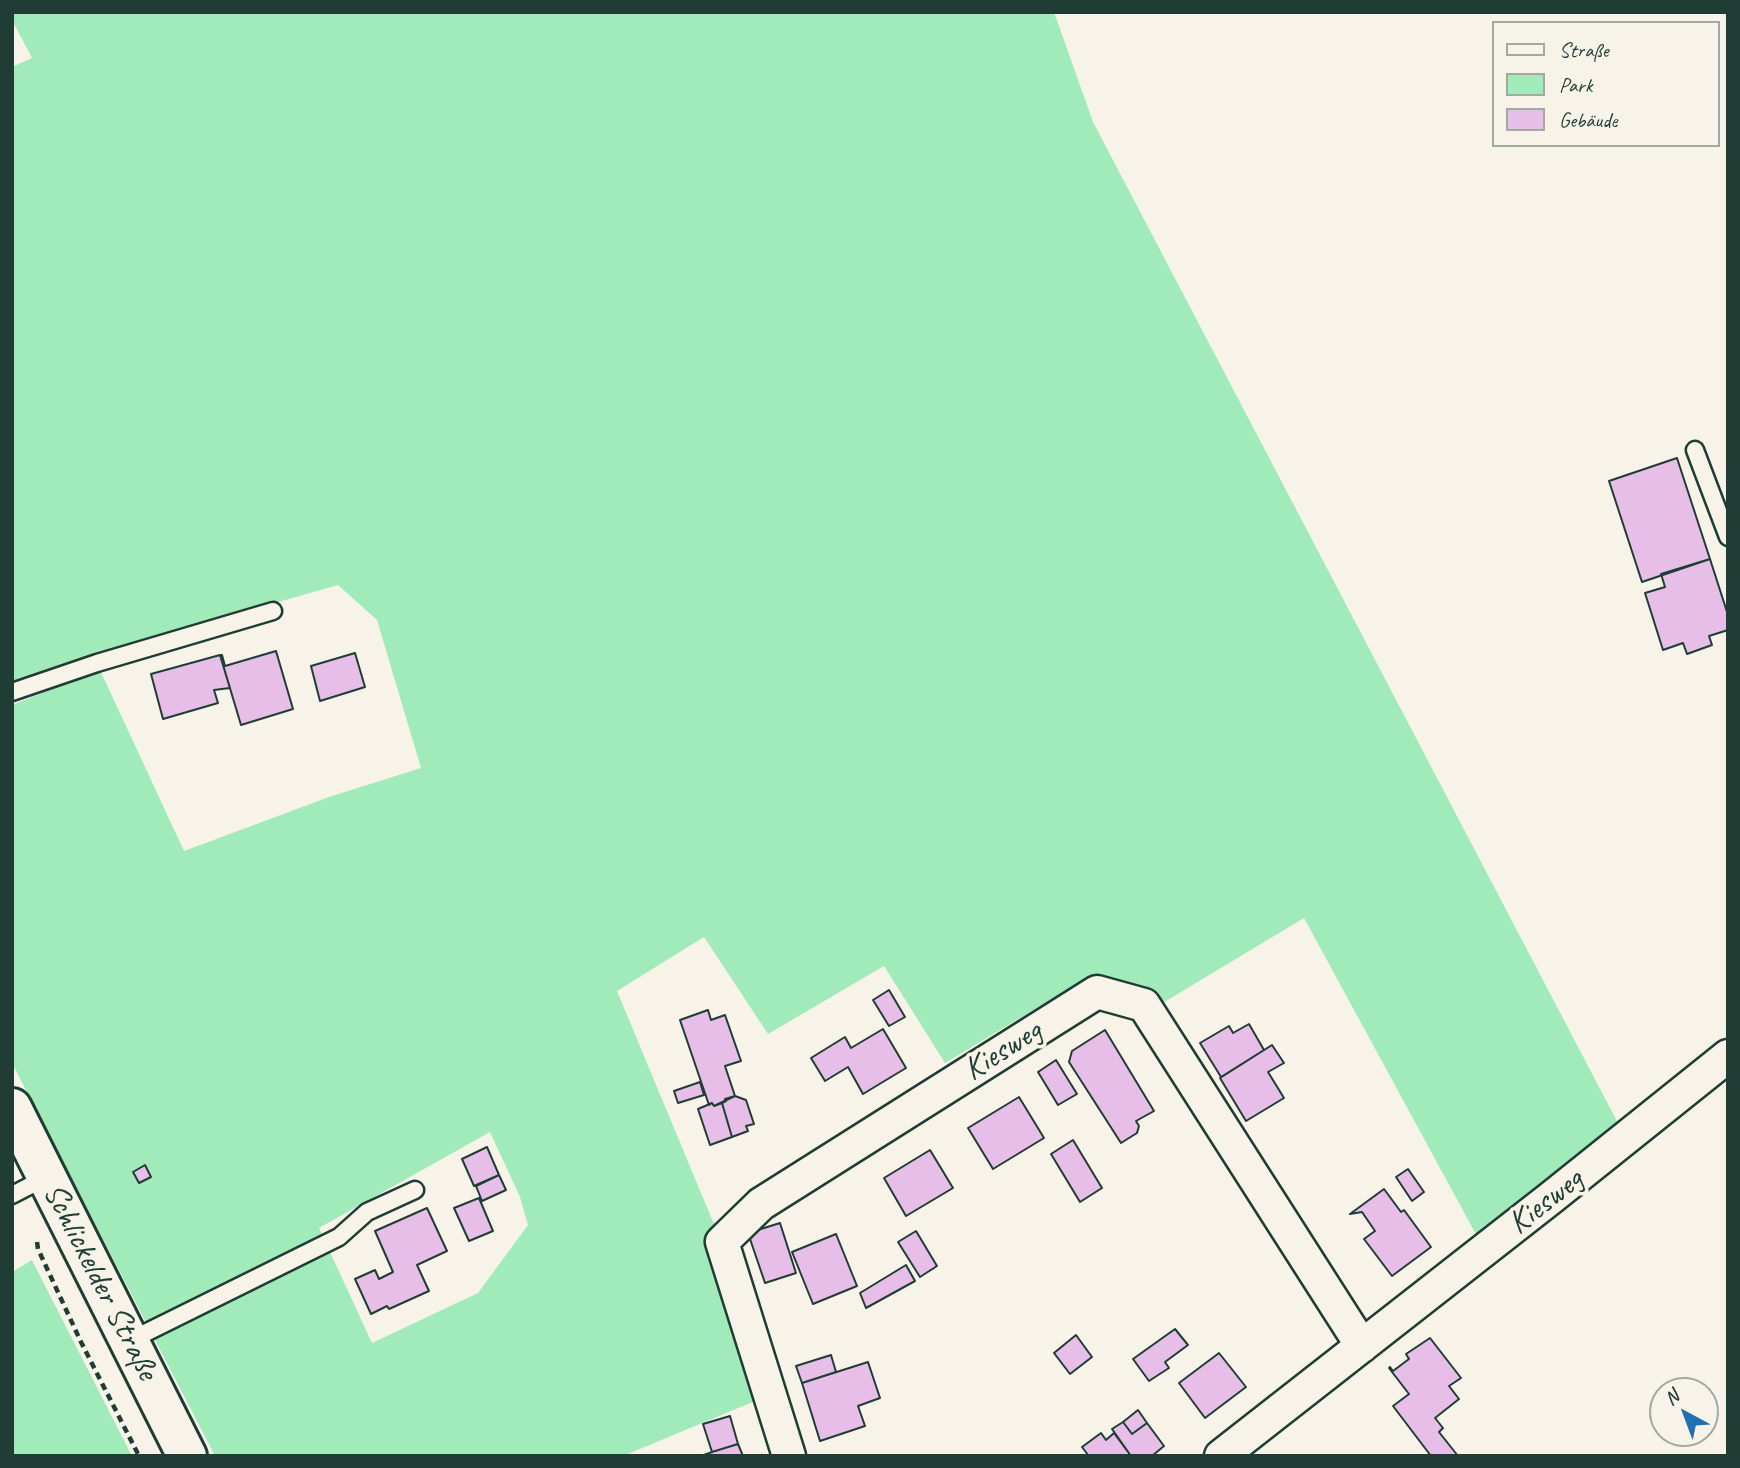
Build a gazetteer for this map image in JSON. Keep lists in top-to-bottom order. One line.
{"streets":{"main road":["Schlickelder Straße"],"street":["Kiesweg"]},"legend":["Straße","Park","Gebäude"],"north":"top left"}
